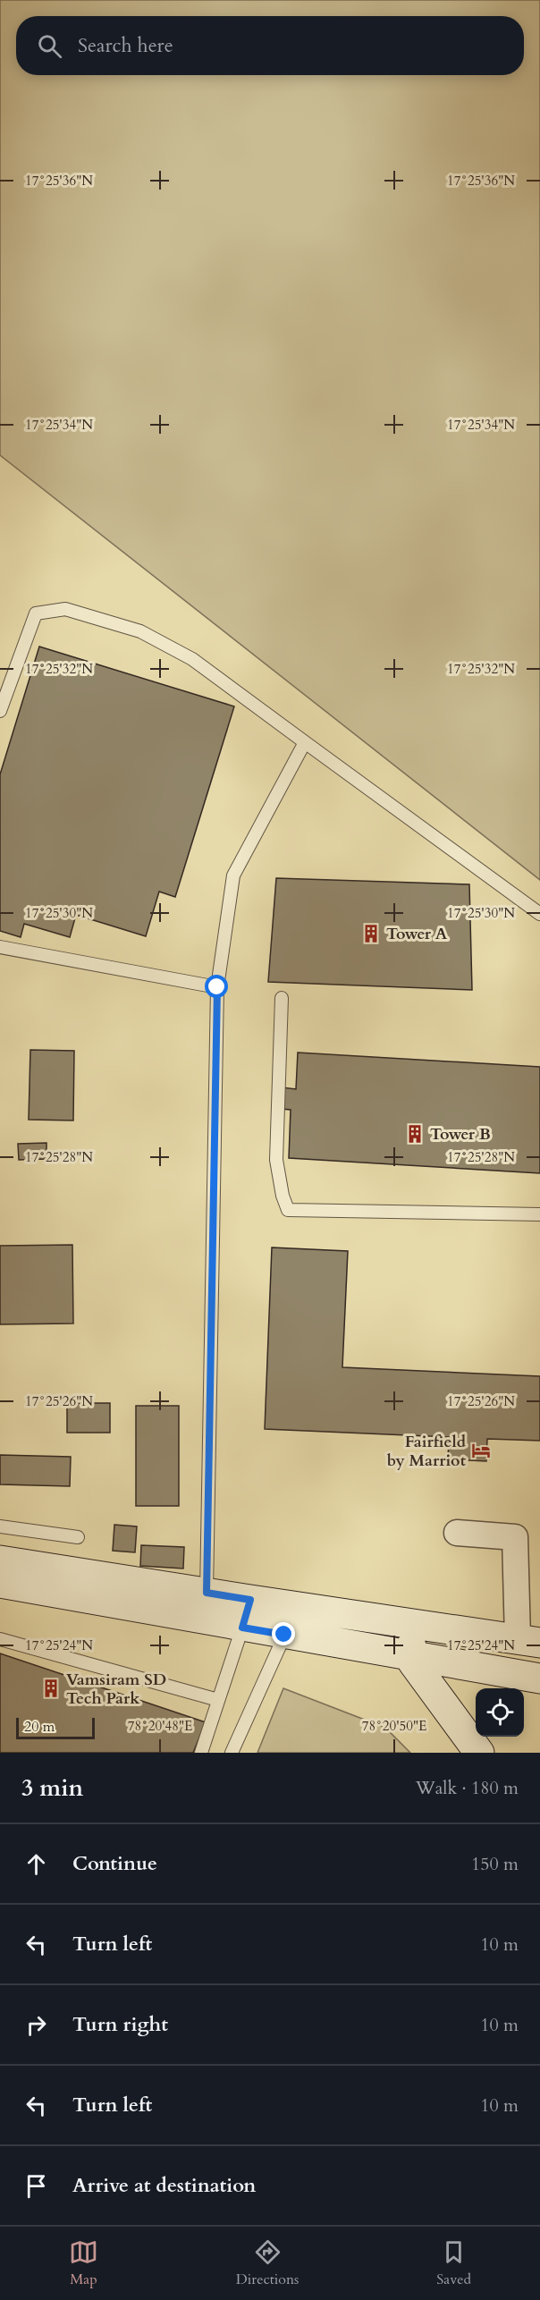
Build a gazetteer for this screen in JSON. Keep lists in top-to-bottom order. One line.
{"places":{"building":["Tower A","Tower B","Vamsiram SD Tech Park"],"hotel":["Fairfield by Marriot"]},"scale_bar":"20 m","page":{"search":"Search here","scale":"20 m","heading":["3 min","Walk · 180 m"],"list":[["Continue","150 m"],["Turn left","10 m"],["Turn right","10 m"],["Turn left","10 m"],"Arrive at destination"],"nav":["Map","Directions","Saved"]},"coordinates":["17°25'36\"N","17°25'34\"N","17°25'32\"N","17°25'30\"N","17°25'28\"N","17°25'26\"N","17°25'24\"N","78°20'48\"E","78°20'50\"E"]}
